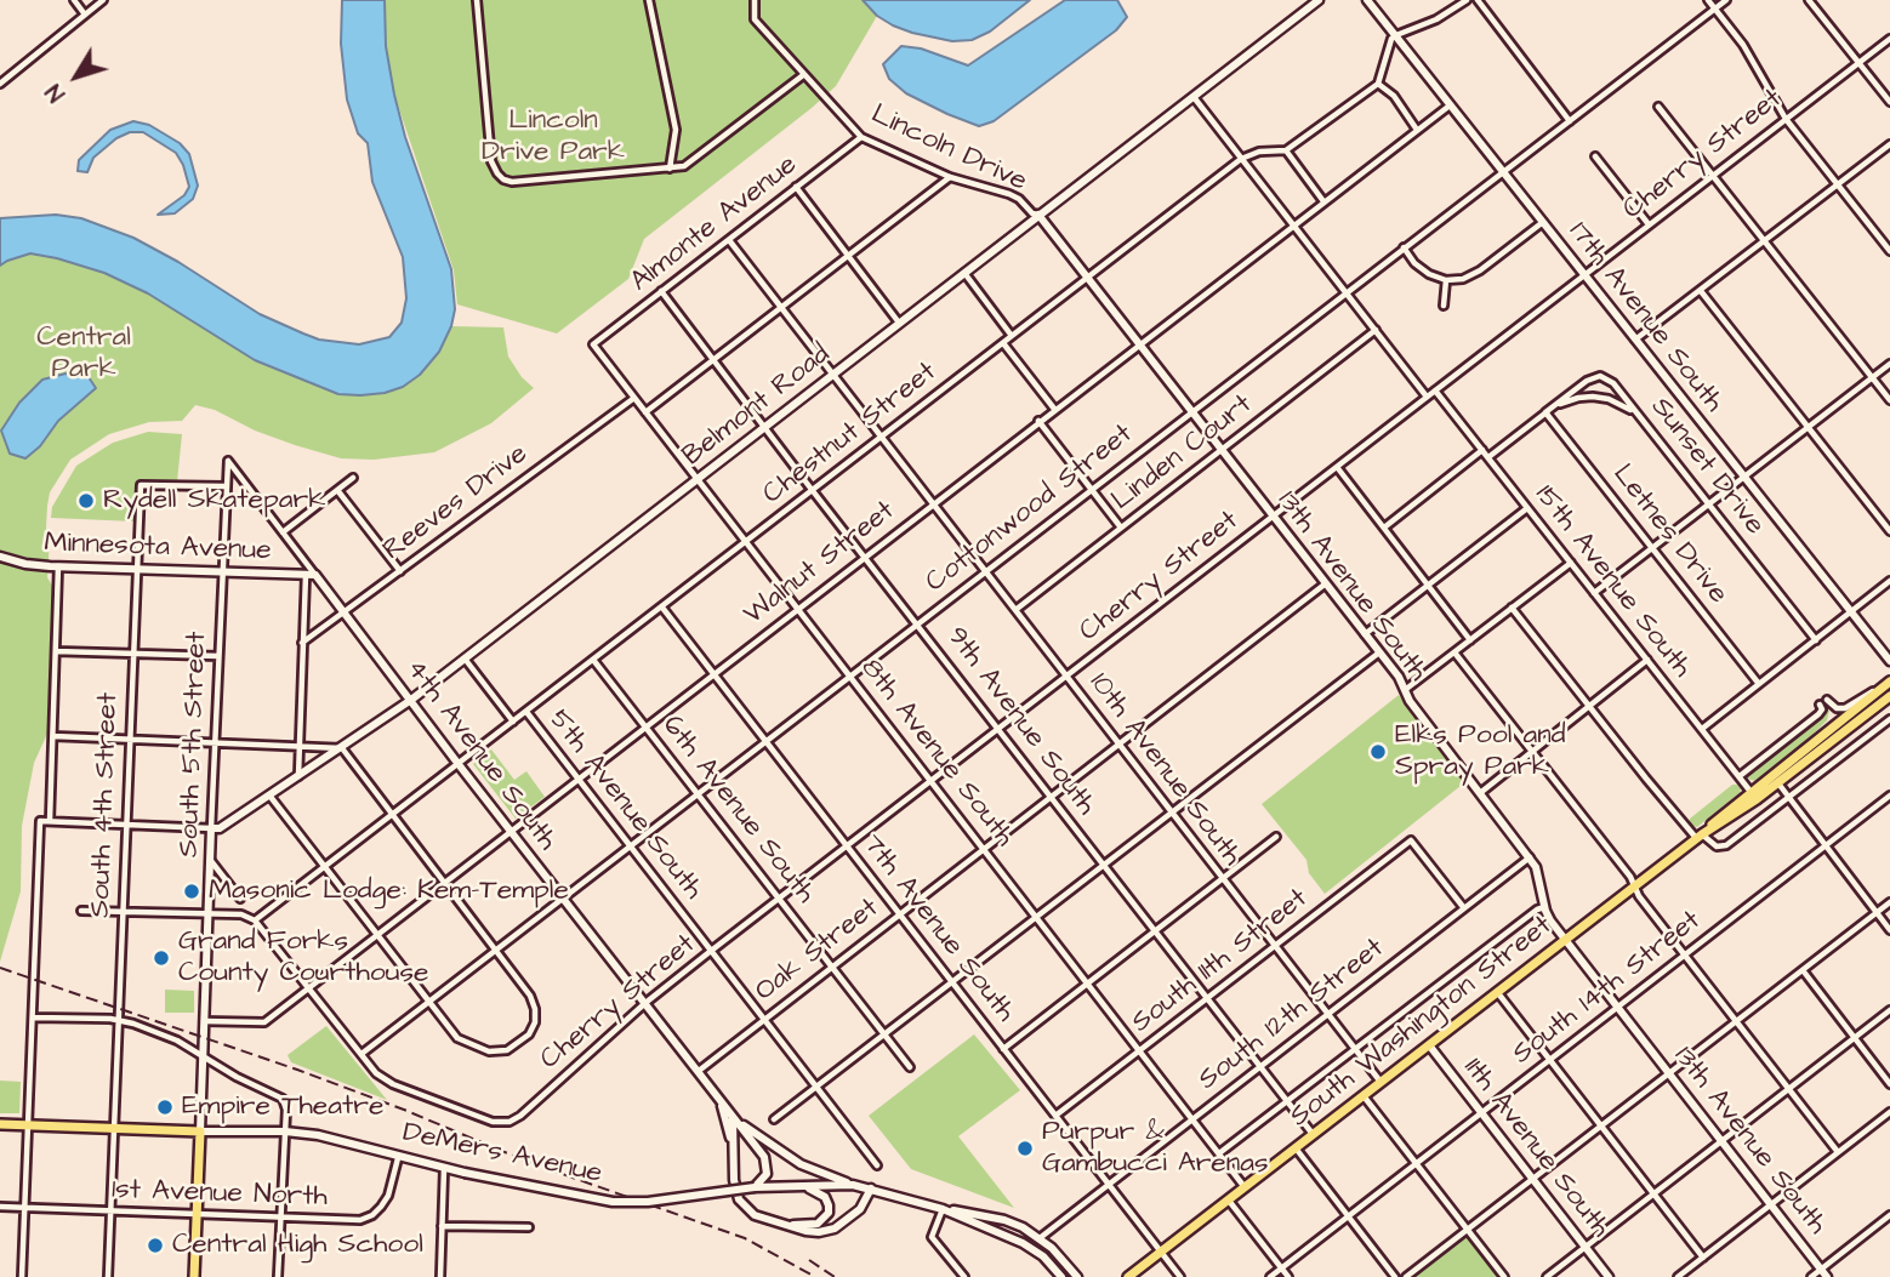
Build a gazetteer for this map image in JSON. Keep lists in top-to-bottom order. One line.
{"streets":{"main road":["South Washington Street","DeMers Avenue"],"street":["Lincoln Drive","Cherry Street","Almonte Avenue","17th Avenue South","Belmont Road","Chestnut Street","Linden Court","Sunset Drive","Reeves Drive","Cottonwood Street","Letnes Drive","Minnesota Avenue","Walnut Street","15th Avenue South","13th Avenue South","9th Avenue South","South 5th Street","8th Avenue South","4th Avenue South","10th Avenue South","South 4th Street","5th Avenue South","6th Avenue South","7th Avenue South","Oak Street","South 11th Street","South 14th Street","South 12th Street","11th Avenue South","1st Avenue North"]},"crossings":[["Lincoln Drive","Almonte Avenue"],["Lincoln Drive","Belmont Road"],["Lincoln Drive","13th Avenue South"],["Cherry Street","17th Avenue South"],["Cherry Street","Cottonwood Street"],["Cherry Street","15th Avenue South"],["Cherry Street","13th Avenue South"],["Cherry Street","9th Avenue South"],["Cherry Street","8th Avenue South"],["Cherry Street","4th Avenue South"],["Cherry Street","10th Avenue South"],["Cherry Street","5th Avenue South"],["Cherry Street","6th Avenue South"],["Cherry Street","7th Avenue South"],["Almonte Avenue","9th Avenue South"],["Almonte Avenue","8th Avenue South"],["Almonte Avenue","10th Avenue South"],["17th Avenue South","Cottonwood Street"],["17th Avenue South","Walnut Street"],["Belmont Road","13th Avenue South"],["Belmont Road","9th Avenue South"],["Belmont Road","South 5th Street"],["Belmont Road","8th Avenue South"],["Belmont Road","4th Avenue South"],["Belmont Road","10th Avenue South"],["Chestnut Street","13th Avenue South"],["Chestnut Street","9th Avenue South"],["Chestnut Street","8th Avenue South"],["Chestnut Street","4th Avenue South"],["Chestnut Street","10th Avenue South"],["Chestnut Street","5th Avenue South"],["Chestnut Street","6th Avenue South"],["Chestnut Street","7th Avenue South"],["Linden Court","13th Avenue South"],["Linden Court","10th Avenue South"],["Sunset Drive","Letnes Drive"],["Reeves Drive","8th Avenue South"],["Reeves Drive","4th Avenue South"],["Cottonwood Street","13th Avenue South"],["Cottonwood Street","9th Avenue South"],["Cottonwood Street","8th Avenue South"],["Cottonwood Street","4th Avenue South"],["Cottonwood Street","10th Avenue South"],["Cottonwood Street","5th Avenue South"],["Cottonwood Street","6th Avenue South"],["Cottonwood Street","7th Avenue South"],["Minnesota Avenue","South 5th Street"],["Minnesota Avenue","4th Avenue South"],["Minnesota Avenue","South 4th Street"],["Walnut Street","13th Avenue South"],["Walnut Street","9th Avenue South"],["Walnut Street","South 5th Street"],["Walnut Street","8th Avenue South"],["Walnut Street","4th Avenue South"],["Walnut Street","10th Avenue South"],["Walnut Street","5th Avenue South"],["Walnut Street","6th Avenue South"],["Walnut Street","7th Avenue South"],["15th Avenue South","South Washington Street"],["13th Avenue South","Oak Street"],["13th Avenue South","South 14th Street"],["13th Avenue South","South 12th Street"],["13th Avenue South","South Washington Street"],["9th Avenue South","Oak Street"],["9th Avenue South","South 11th Street"],["9th Avenue South","South 12th Street"],["9th Avenue South","South Washington Street"],["South 5th Street","4th Avenue South"],["South 5th Street","South 4th Street"],["South 5th Street","DeMers Avenue"],["8th Avenue South","Oak Street"],["8th Avenue South","South 11th Street"],["8th Avenue South","South 12th Street"],["8th Avenue South","South Washington Street"],["4th Avenue South","Oak Street"],["4th Avenue South","DeMers Avenue"],["10th Avenue South","Oak Street"],["10th Avenue South","South 11th Street"],["10th Avenue South","South 12th Street"],["10th Avenue South","South Washington Street"],["South 4th Street","DeMers Avenue"],["South 4th Street","1st Avenue North"],["5th Avenue South","Oak Street"],["6th Avenue South","Oak Street"],["7th Avenue South","Oak Street"],["7th Avenue South","South 11th Street"],["7th Avenue South","South 12th Street"],["7th Avenue South","South Washington Street"],["South 11th Street","South 12th Street"],["South 14th Street","11th Avenue South"],["South 12th Street","DeMers Avenue"],["South Washington Street","11th Avenue South"],["DeMers Avenue","1st Avenue North"]],"parks":["Lincoln Drive Park","Central Park"],"places":["Rydell Skatepark","Elks Pool and Spray Park","Masonic Lodge: Kem-Temple","Grand Forks County Courthouse","Empire Theatre","Purpur & Gambucci Arenas","Central High School"],"north":"bottom left"}
